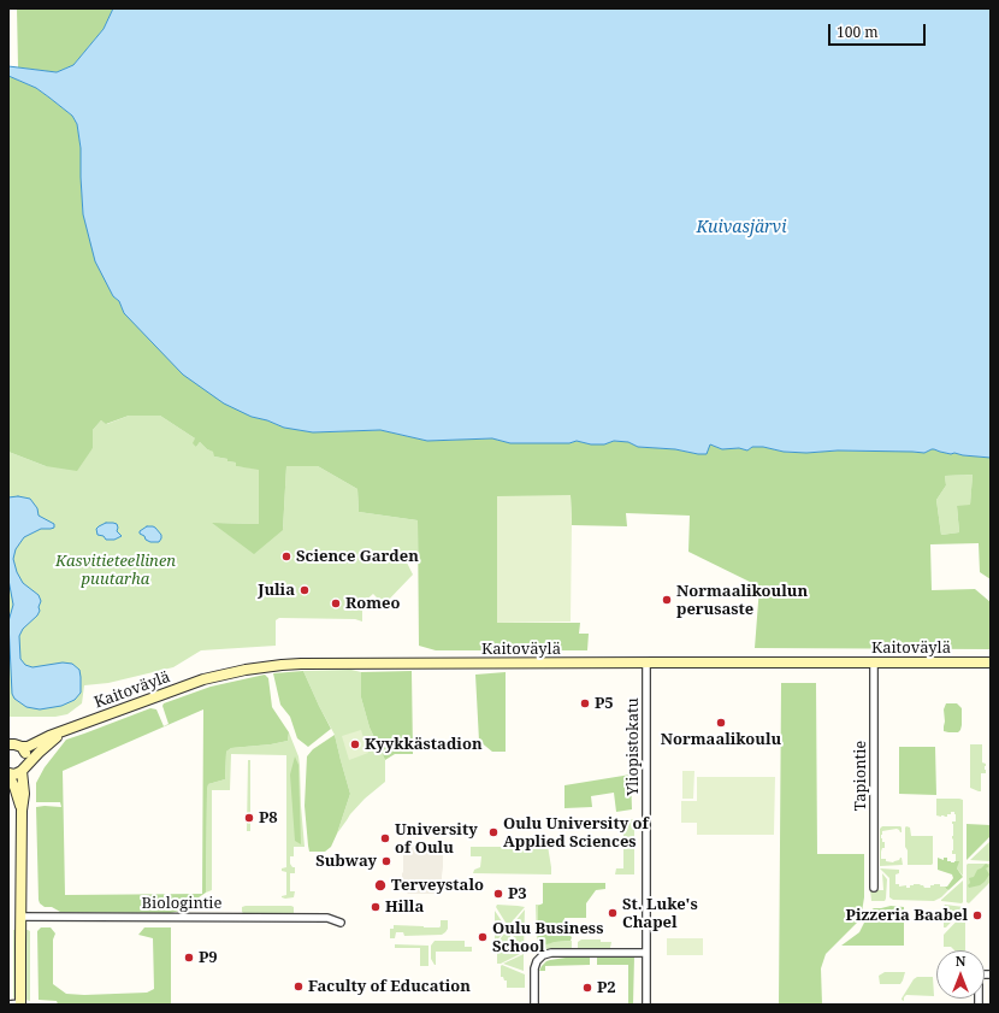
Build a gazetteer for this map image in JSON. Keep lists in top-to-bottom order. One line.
{"streets":{"street":["Kaitoväylä","Yliopistokatu","Tapiontie","Biologintie"]},"crossings":[["Kaitoväylä","Yliopistokatu"],["Kaitoväylä","Tapiontie"]],"water":["Kuivasjärvi"],"parks":["Kasvitieteellinen puutarha"],"places":["Science Garden","Julia","Normaalikoulun perusaste","Romeo","P5","Normaalikoulu","Kyykkästadion","P8","Oulu University of Applied Sciences","University of Oulu","Subway","Terveystalo","P3","Hilla","St. Luke's Chapel","Pizzeria Baabel","Oulu Business School","P9","Faculty of Education","P2"],"scale_bar":"100 m","north":"top"}
